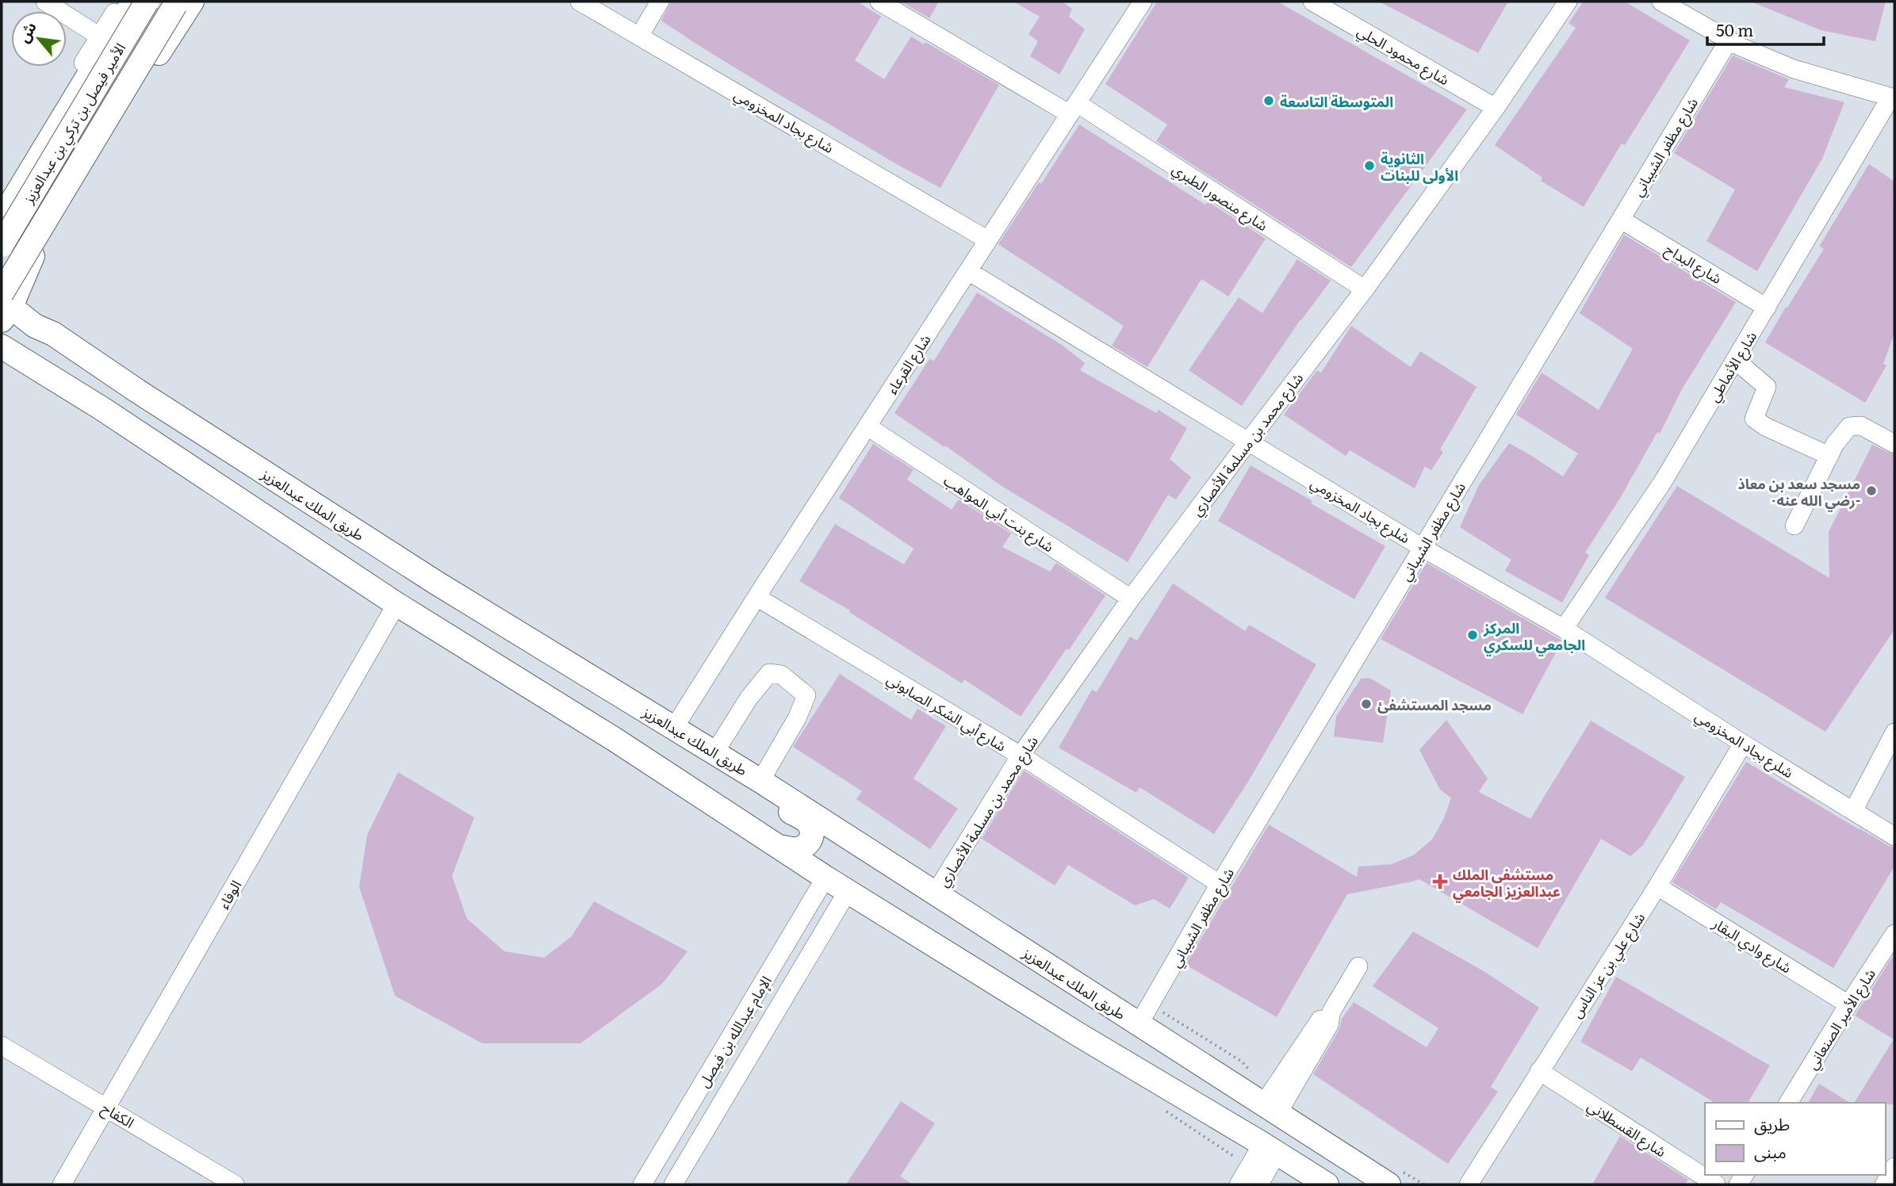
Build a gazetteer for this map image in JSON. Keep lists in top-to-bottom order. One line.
{"streets":{"main road":["الأمير فيصل بن تركي بن عبدالعزيز","طريق الملك عبدالعزيز"],"street":["شارع محمود الحلي","شارع بجاد المخزومي","شارع مظفر الشيباني","شارع منصور الطبري","شارع البداح","شارع القرعاء","شارع الأنماطي","شارع محمد بن مسلمة الأنصاري","شلرع بجاد المخزومي","شارع بنت أبي المواهب","شارع أبي الشكر الصابوني","الوفاء","شارع وادي البقار","شارع علي بن عز الناس","شارع الأمير الصنعاني","الإمام عبدالله بن فيصل","الكفاح","شارع القسطلاني"]},"crossings":[["شارع محمود الحلي","شارع محمد بن مسلمة الأنصاري"],["شارع بجاد المخزومي","شارع القرعاء"],["شارع مظفر الشيباني","شارع البداح"],["شارع مظفر الشيباني","طريق الملك عبدالعزيز"],["شارع مظفر الشيباني","شلرع بجاد المخزومي"],["شارع مظفر الشيباني","شارع أبي الشكر الصابوني"],["شارع منصور الطبري","شارع القرعاء"],["شارع منصور الطبري","شارع محمد بن مسلمة الأنصاري"],["شارع البداح","شارع الأنماطي"],["شارع القرعاء","طريق الملك عبدالعزيز"],["شارع القرعاء","شلرع بجاد المخزومي"],["شارع القرعاء","شارع بنت أبي المواهب"],["شارع القرعاء","شارع أبي الشكر الصابوني"],["شارع الأنماطي","شلرع بجاد المخزومي"],["شارع محمد بن مسلمة الأنصاري","طريق الملك عبدالعزيز"],["شارع محمد بن مسلمة الأنصاري","شلرع بجاد المخزومي"],["شارع محمد بن مسلمة الأنصاري","شارع بنت أبي المواهب"],["شارع محمد بن مسلمة الأنصاري","شارع أبي الشكر الصابوني"],["شلرع بجاد المخزومي","شارع علي بن عز الناس"],["الوفاء","الكفاح"],["شارع وادي البقار","شارع علي بن عز الناس"],["شارع وادي البقار","شارع الأمير الصنعاني"],["شارع علي بن عز الناس","شارع القسطلاني"]],"places":{"other":["المتوسطة التاسعة","الثانوية الأولى للبنات","مسجد سعد بن معاذ -رضي الله عنه-","المركز الجامعي للسكري","مسجد المستشفئ"],"health":["مستشفى الملك عبدالعزيز الجامعي"]},"legend":["طريق","مبنى"],"scale_bar":"50 m","north":"top left"}
